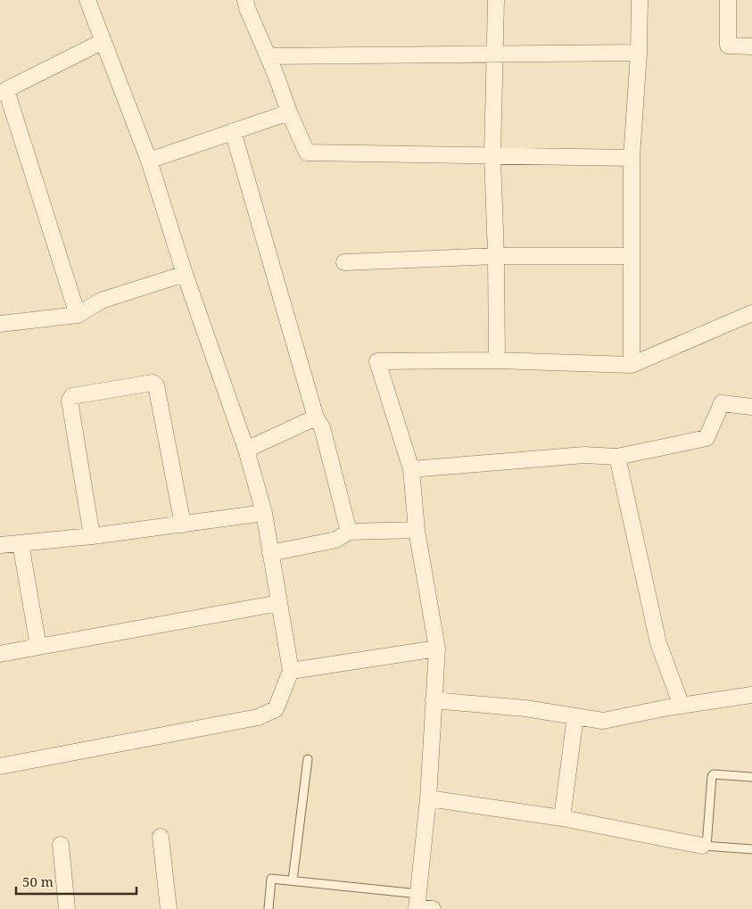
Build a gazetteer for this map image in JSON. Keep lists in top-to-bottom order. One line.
{"scale_bar":"50 m"}
